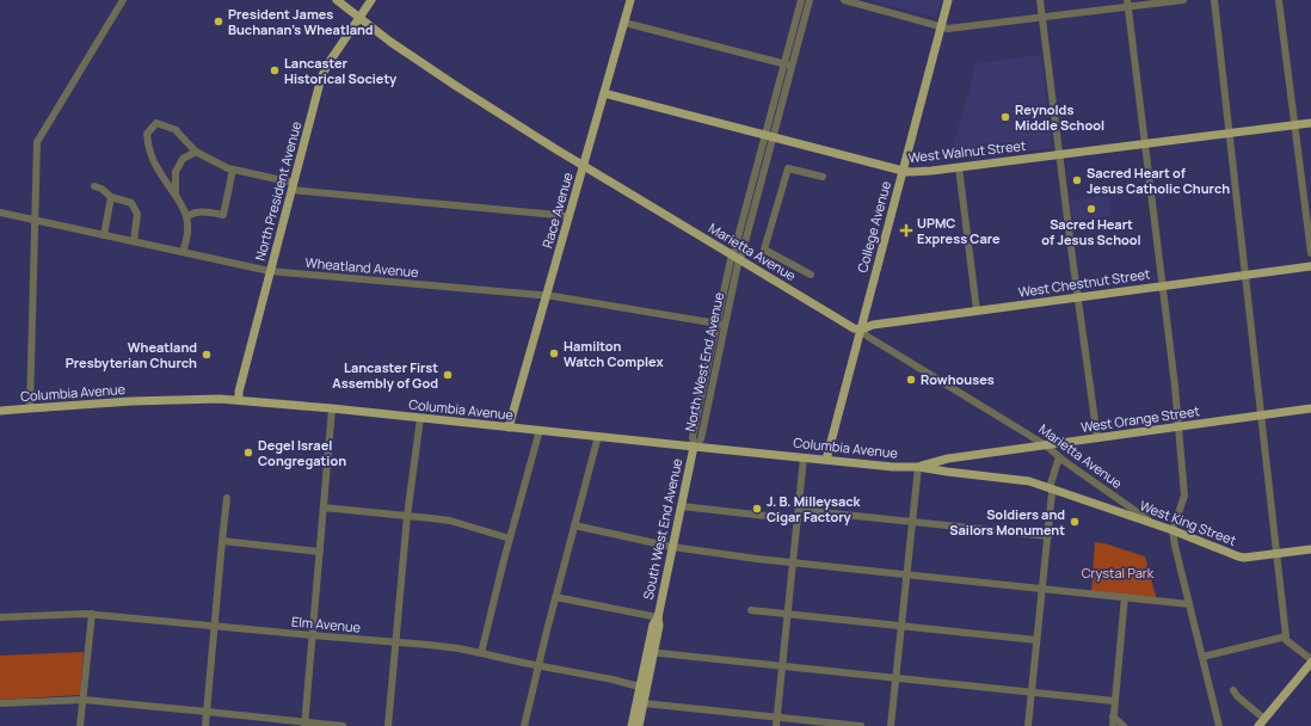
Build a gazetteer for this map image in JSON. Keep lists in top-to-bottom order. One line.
{"streets":{"main road":["West Walnut Street","North President Avenue","Race Avenue","College Avenue","Marietta Avenue","West Chestnut Street","Columbia Avenue","West Orange Street","West King Street","South West End Avenue"],"street":["Wheatland Avenue","North West End Avenue","Elm Avenue"]},"crossings":[["West Walnut Street","Race Avenue"],["West Walnut Street","College Avenue"],["West Walnut Street","North West End Avenue"],["North President Avenue","Marietta Avenue"],["North President Avenue","Wheatland Avenue"],["North President Avenue","Columbia Avenue"],["Race Avenue","Marietta Avenue"],["Race Avenue","Wheatland Avenue"],["Race Avenue","Columbia Avenue"],["College Avenue","Marietta Avenue"],["College Avenue","West Chestnut Street"],["College Avenue","Columbia Avenue"],["Marietta Avenue","West Chestnut Street"],["Marietta Avenue","North West End Avenue"],["Marietta Avenue","West Orange Street"],["Marietta Avenue","West King Street"],["Wheatland Avenue","North West End Avenue"],["North West End Avenue","Columbia Avenue"],["North West End Avenue","South West End Avenue"],["Columbia Avenue","West Orange Street"],["Columbia Avenue","West King Street"],["Columbia Avenue","South West End Avenue"],["West Orange Street","West King Street"],["South West End Avenue","Elm Avenue"]],"parks":["Crystal Park"],"places":{"other":["President James Buchanan's Wheatland","Lancaster Historical Society","Reynolds Middle School","Sacred Heart of Jesus Catholic Church","Sacred Heart of Jesus School","Hamilton Watch Complex","Wheatland Presbyterian Church","Lancaster First Assembly of God","Rowhouses","Degel Israel Congregation","J. B. Milleysack Cigar Factory","Soldiers and Sailors Monument"],"health":["UPMC Express Care"]}}
